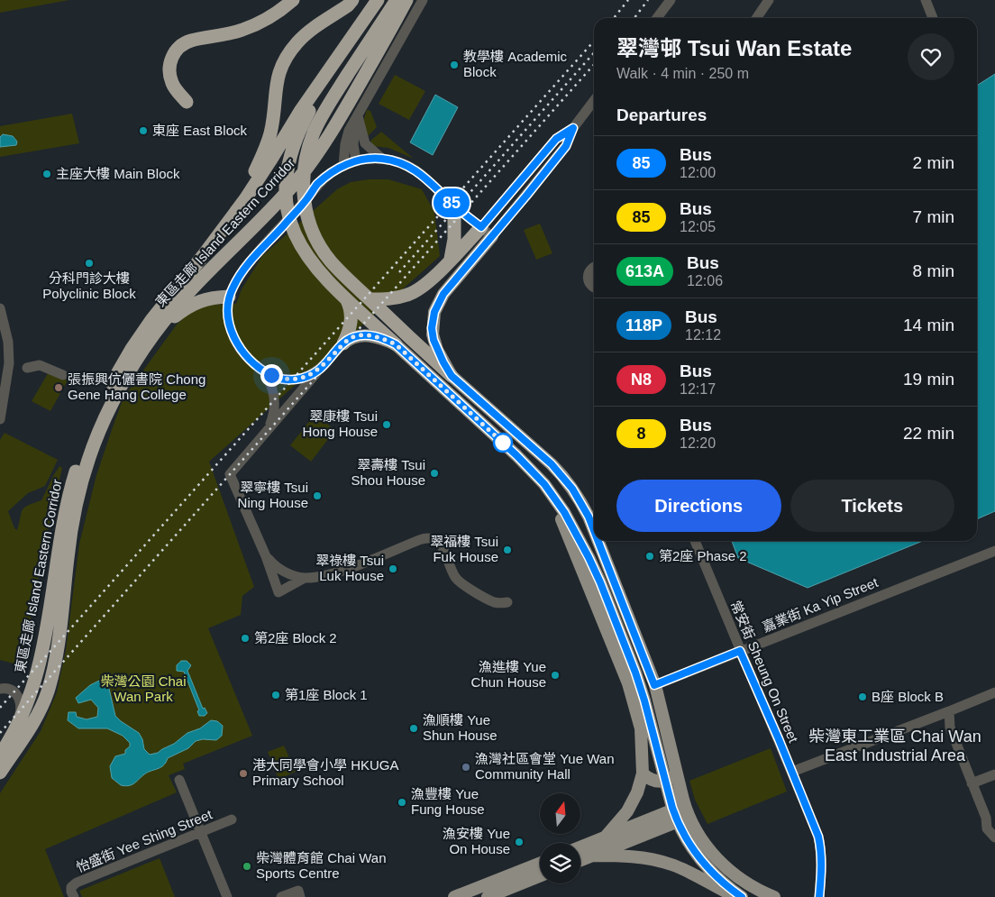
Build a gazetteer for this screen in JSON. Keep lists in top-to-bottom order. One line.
{"streets":{"highway":["東區走廊 Island Eastern Corridor"],"street":["嘉業街 Ka Yip Street","常安街 Sheung On Street","怡盛街 Yee Shing Street"]},"crossings":[["嘉業街 Ka Yip Street","常安街 Sheung On Street"]],"districts":["柴灣東工業區 Chai Wan East Industrial Area"],"parks":["柴灣公園 Chai Wan Park"],"places":["教學樓 Academic Block","東座 East Block","主座大樓 Main Block","分科門診大樓 Polyclinic Block","張振興伉儷書院 Chong Gene Hang College","翠康樓 Tsui Hong House","翠壽樓 Tsui Shou House","翠寧樓 Tsui Ning House","翠福樓 Tsui Fuk House","第2座 Phase 2","翠祿樓 Tsui Luk House","第2座 Block 2","漁進樓 Yue Chun House","第1座 Block 1","B座 Block B","漁順樓 Yue Shun House","漁灣社區會堂 Yue Wan Community Hall","港大同學會小學 HKUGA Primary School","漁豐樓 Yue Fung House","漁安樓 Yue On House","柴灣體育館 Chai Wan Sports Centre"],"lines":["bus line 85"],"north":"top","page":{"on_map":"85","heading":[["翠灣邨 Tsui Wan Estate","Walk · 4 min · 250 m"],"Departures"],"list":[{"mark":"85","name":"Bus","note":"12:00","value":"2 min"},{"mark":"85","name":"Bus","note":"12:05","value":"7 min"},{"mark":"613A","name":"Bus","note":"12:06","value":"8 min"},{"mark":"118P","name":"Bus","note":"12:12","value":"14 min"},{"mark":"N8","name":"Bus","note":"12:17","value":"19 min"},{"mark":"8","name":"Bus","note":"12:20","value":"22 min"}],"buttons":["Directions","Tickets"]}}
